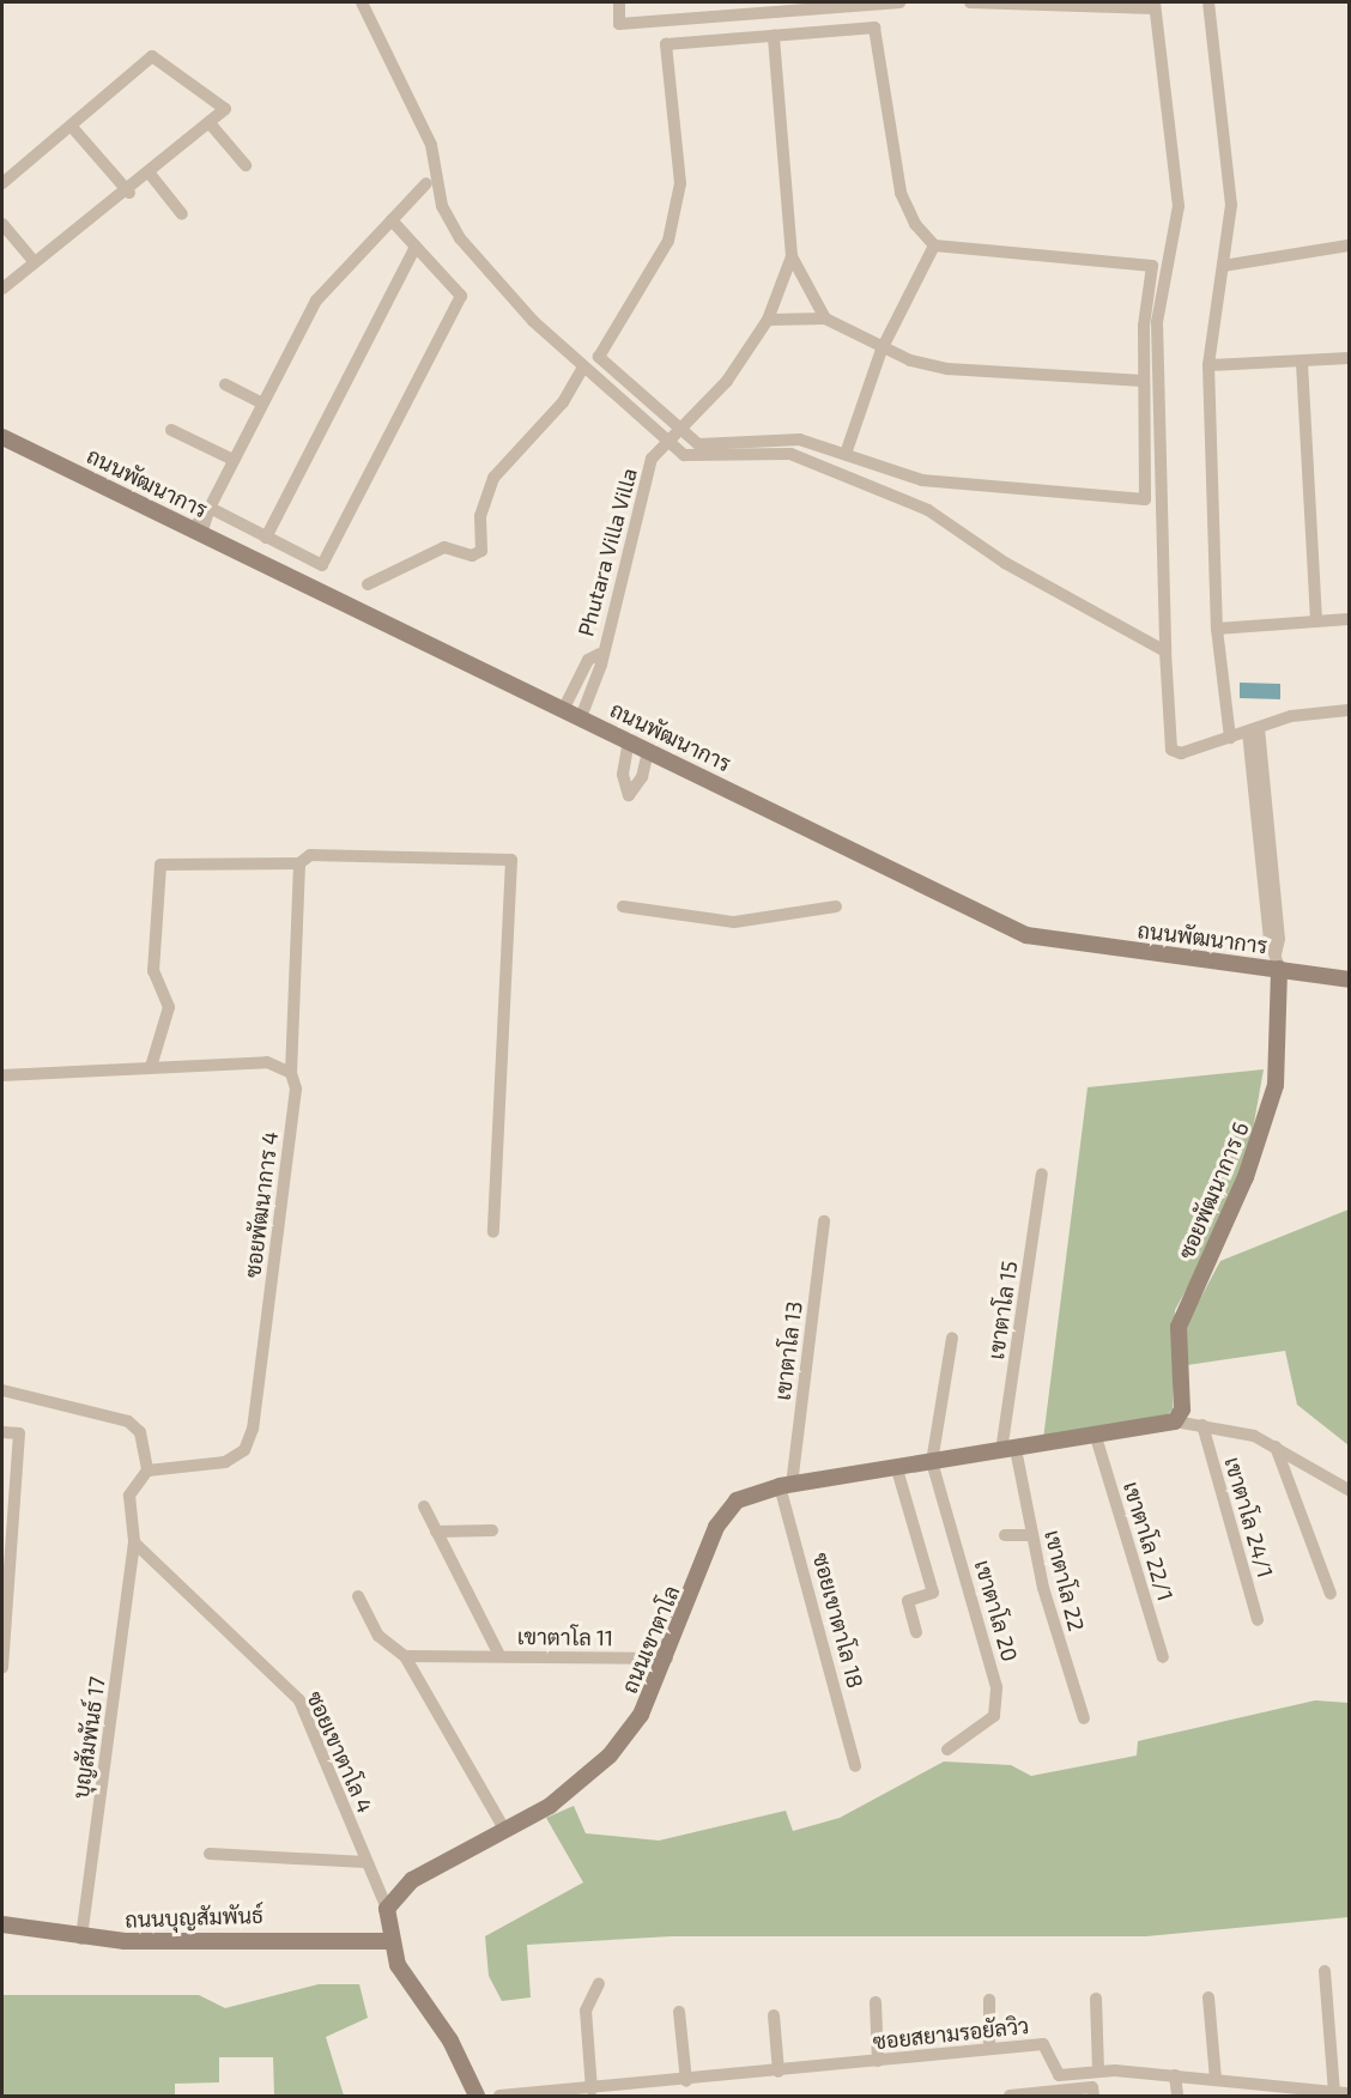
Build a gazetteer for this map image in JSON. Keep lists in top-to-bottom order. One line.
{"streets":{"street":["ถนนพัฒนาการ","Phutara Villa Villa","ซอยพัฒนาการ 6","ซอยพัฒนาการ 4","เขาตาโล 15","เขาตาโล 13","เขาตาโล 24/1","เขาตาโล 22/1","เขาตาโล 22","เขาตาโล 20","ซอยเขาตาโล 18","เขาตาโล 11","ถนนเขาตาโล","บุญสัมพันธ์ 17","ซอยเขาตาโล 4","ถนนบุญสัมพันธ์","ซอยสยามรอยัลวิว"]},"crossings":[["ถนนพัฒนาการ","Phutara Villa Villa"],["ถนนพัฒนาการ","ซอยพัฒนาการ 6"],["ซอยพัฒนาการ 6","ถนนเขาตาโล"],["เขาตาโล 15","เขาตาโล 22"],["เขาตาโล 15","ถนนเขาตาโล"],["เขาตาโล 13","ซอยเขาตาโล 18"],["เขาตาโล 13","ถนนเขาตาโล"],["เขาตาโล 22/1","ถนนเขาตาโล"],["เขาตาโล 22","ถนนเขาตาโล"],["เขาตาโล 20","ถนนเขาตาโล"],["ซอยเขาตาโล 18","ถนนเขาตาโล"],["เขาตาโล 11","ถนนเขาตาโล"],["ถนนเขาตาโล","ซอยเขาตาโล 4"],["บุญสัมพันธ์ 17","ซอยเขาตาโล 4"],["บุญสัมพันธ์ 17","ถนนบุญสัมพันธ์"]]}
